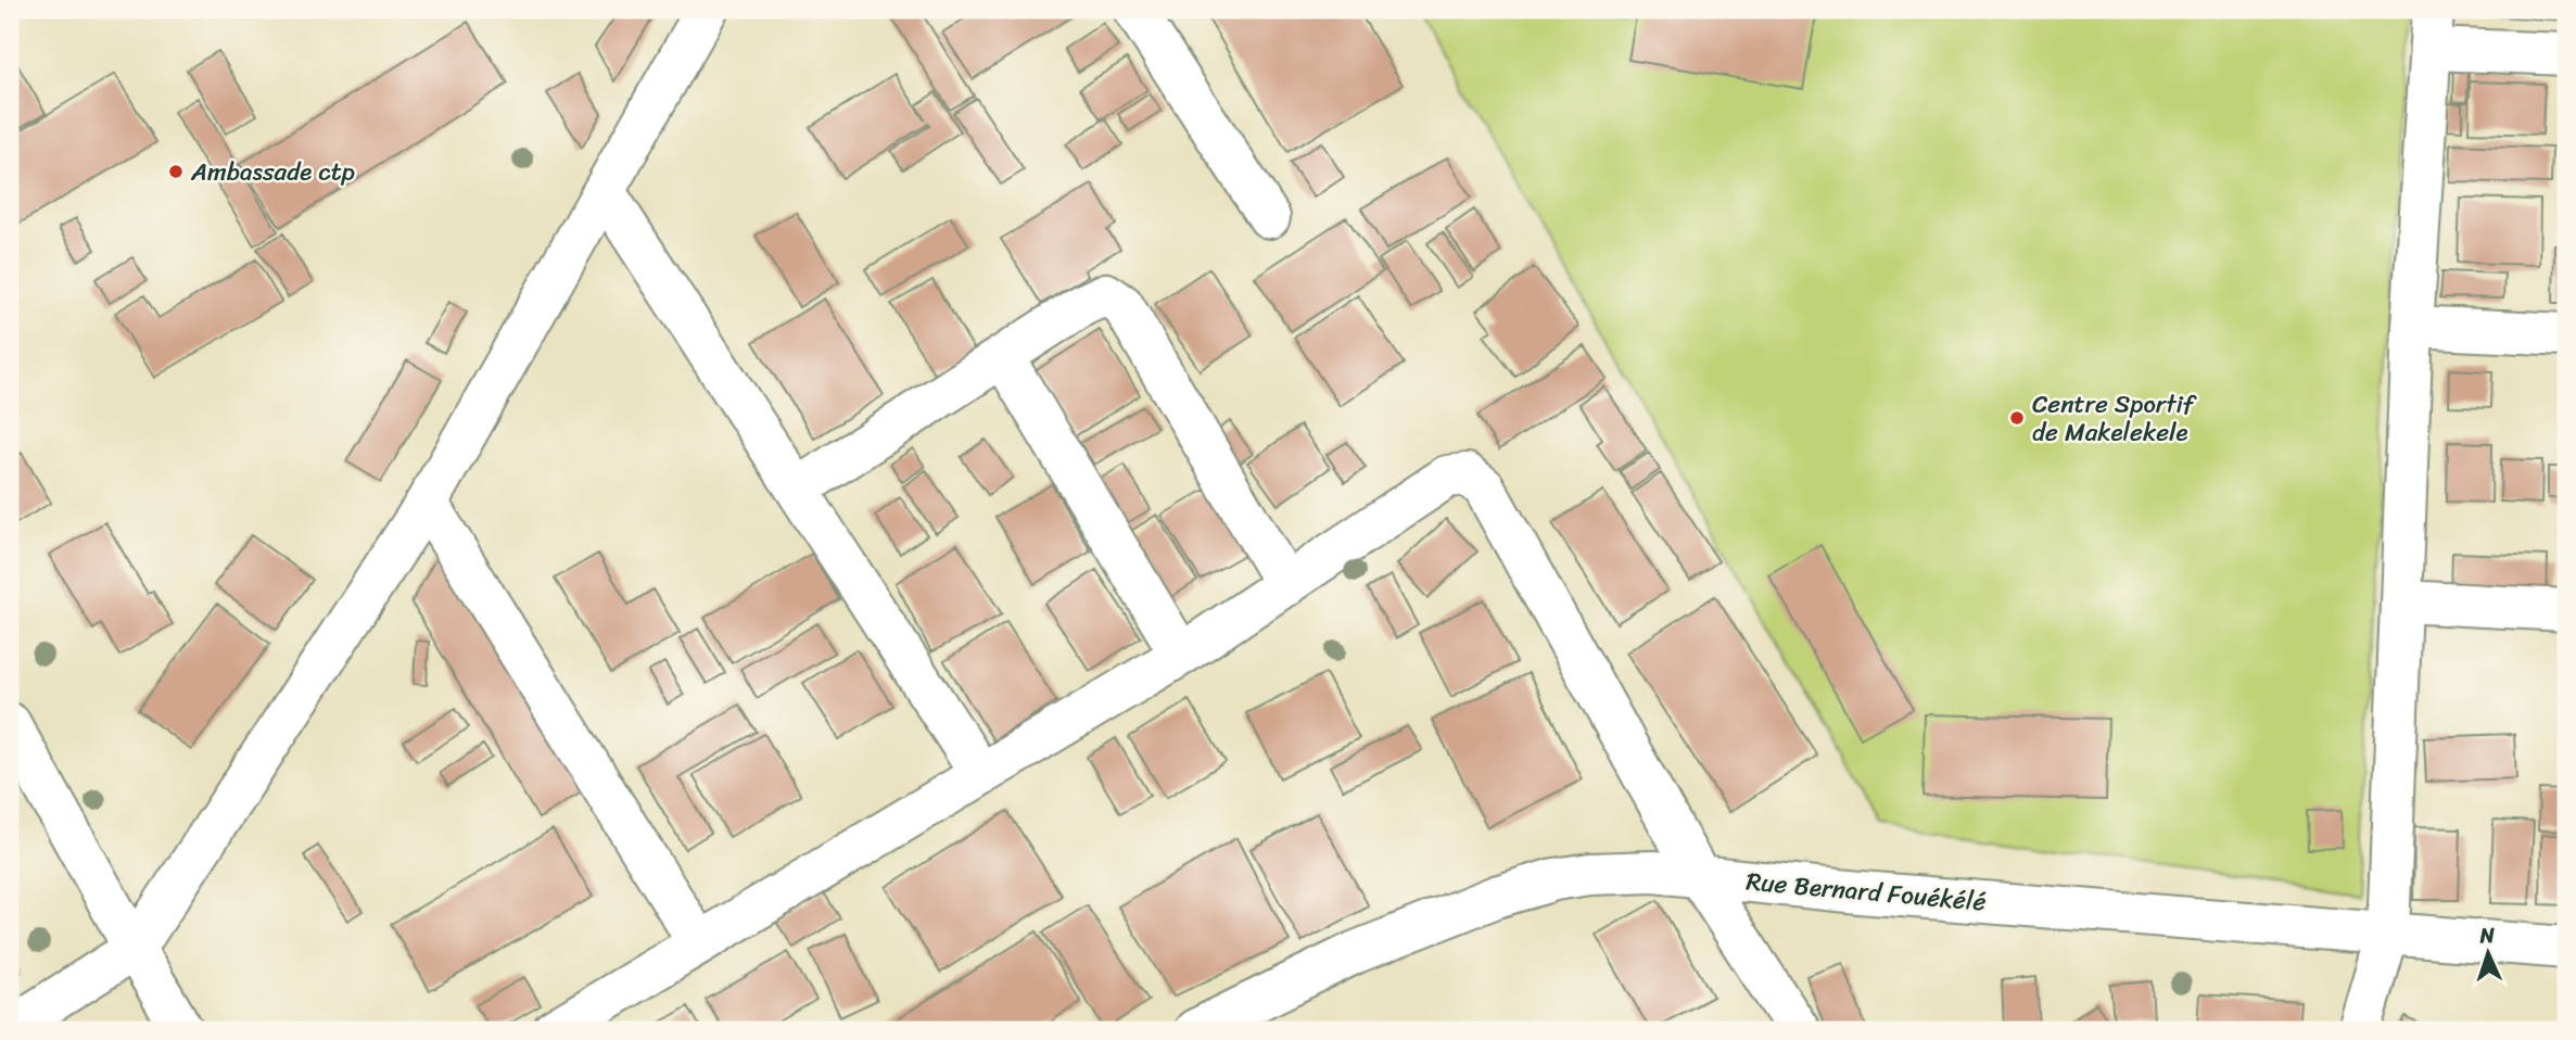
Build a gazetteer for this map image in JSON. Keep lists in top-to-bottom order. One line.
{"streets":{"street":["Rue Bernard Fouékélé"]},"places":["Ambassade ctp","Centre Sportif de Makelekele"],"north":"top"}
